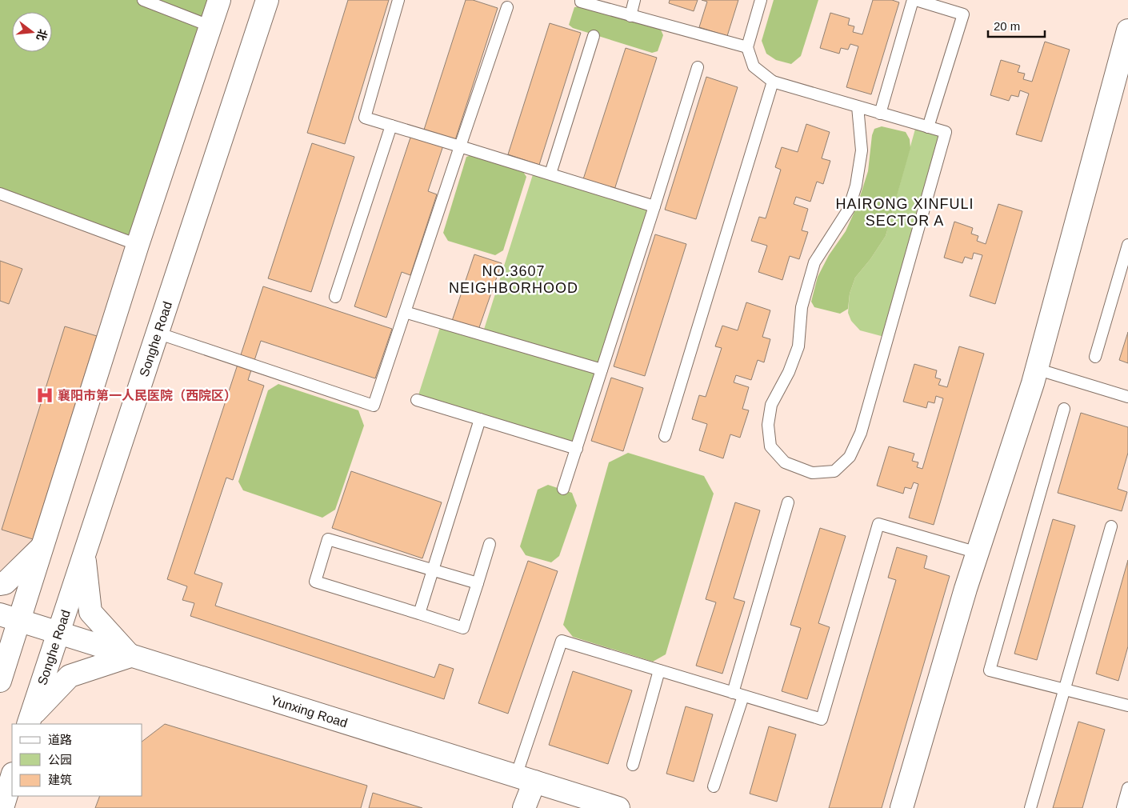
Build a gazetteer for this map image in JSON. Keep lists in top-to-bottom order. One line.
{"streets":{"main road":["Songhe Road","Yunxing Road"]},"crossings":[["Songhe Road","Yunxing Road"]],"districts":["HAIRONG XINFULI SECTOR A","NO.3607 NEIGHBORHOOD"],"places":{"hospital":["襄阳市第一人民医院（西院区）"]},"legend":["道路","公园","建筑"],"scale_bar":"20 m","north":"right"}
